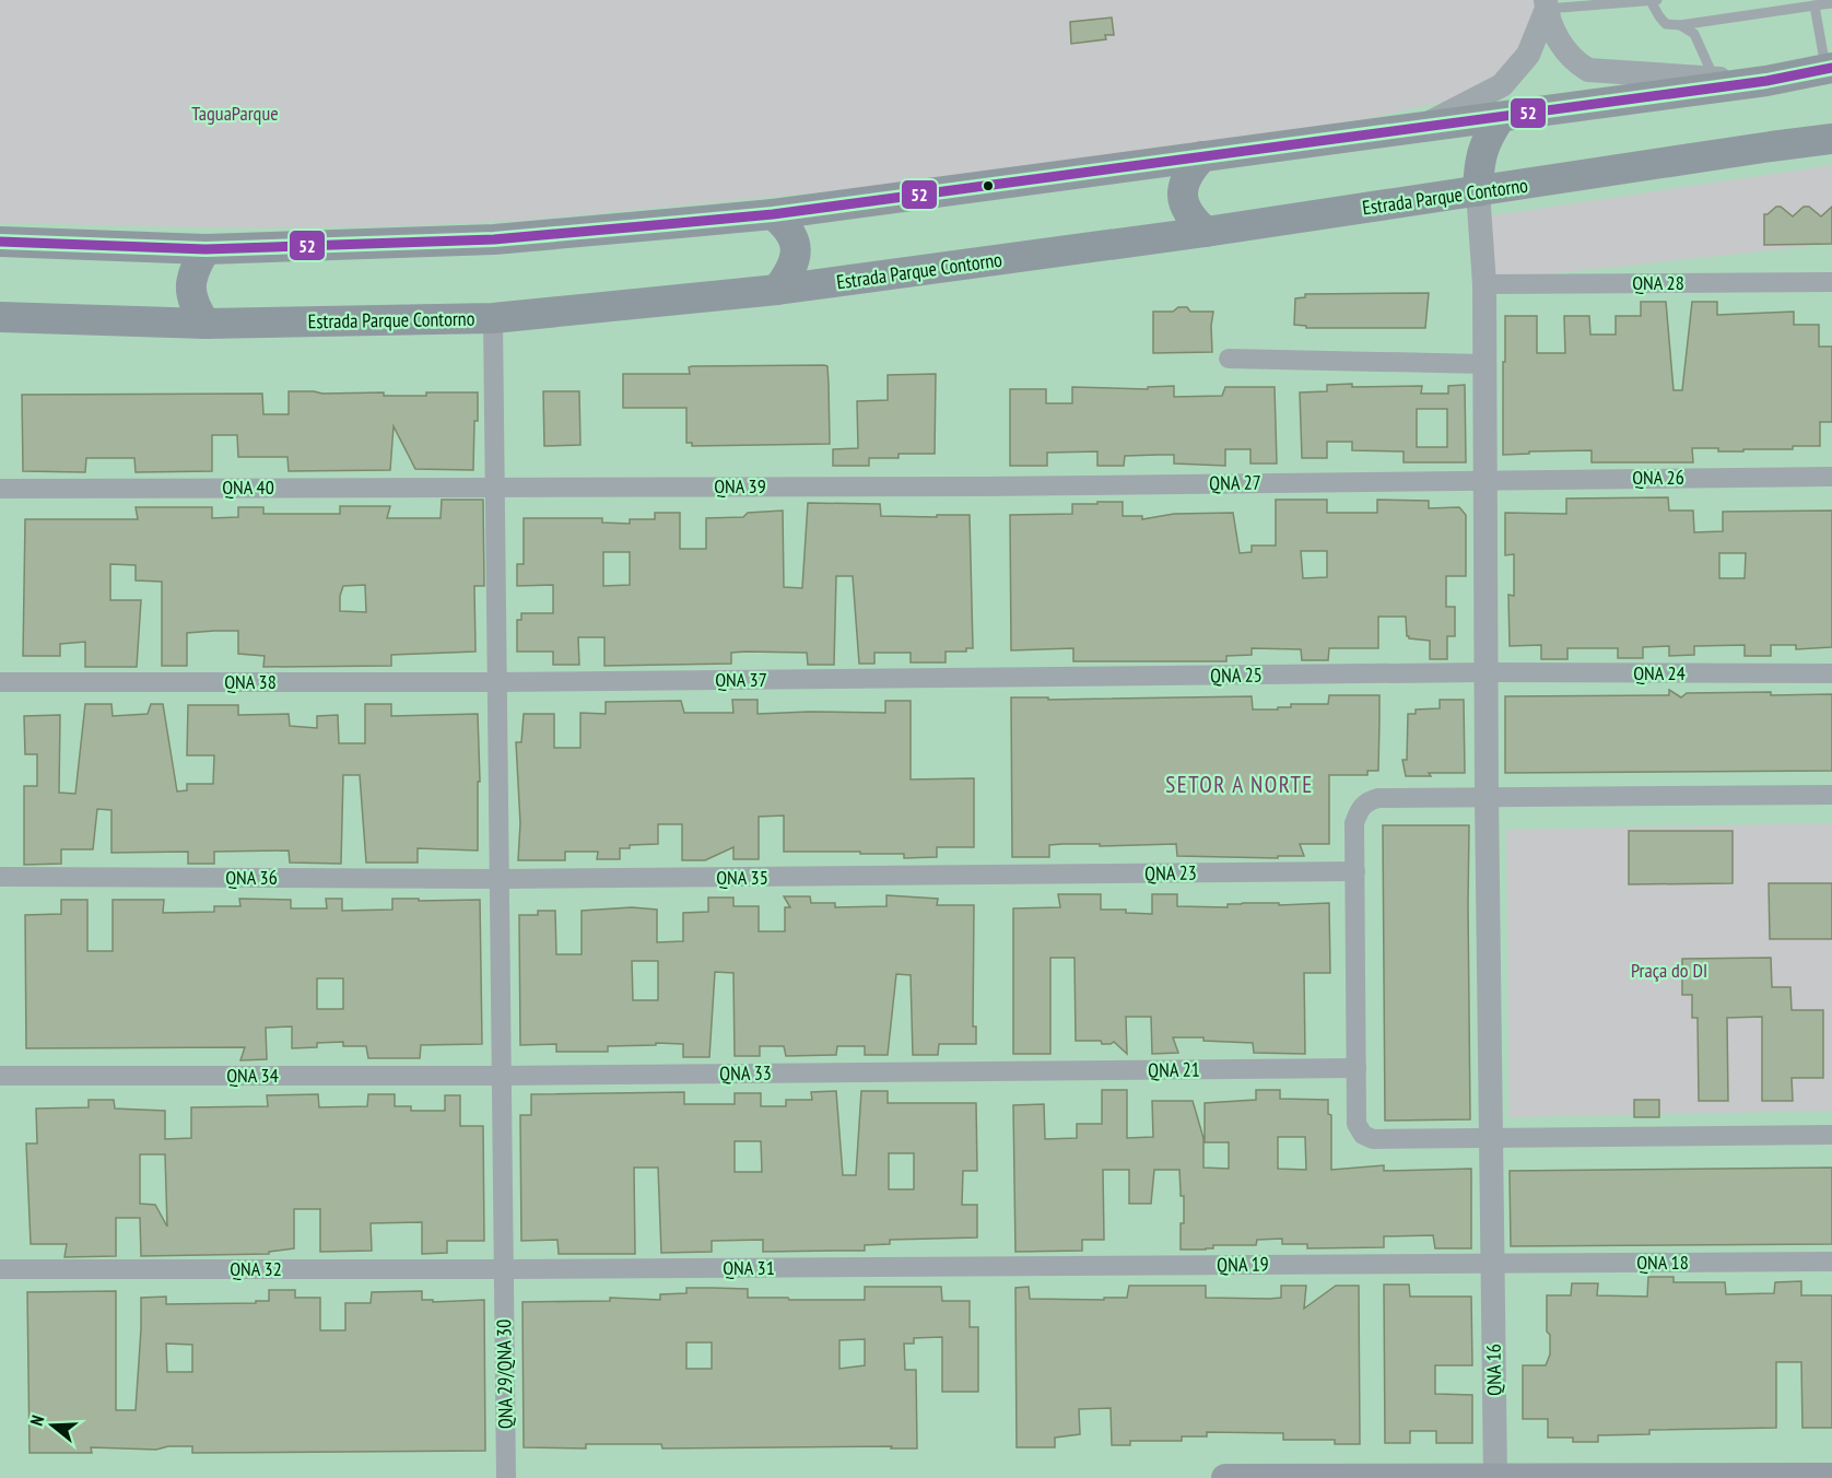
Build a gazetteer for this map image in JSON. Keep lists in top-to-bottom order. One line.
{"streets":{"highway":["Estrada Parque Contorno"],"street":["QNA 28","QNA 26","QNA 27","QNA 39","QNA 40","QNA 24","QNA 25","QNA 37","QNA 38","QNA 23","QNA 36","QNA 35","QNA 21","QNA 33","QNA 34","QNA 18","QNA 19","QNA 31","QNA 32","QNA 16","QNA 29/QNA 30"]},"crossings":[["Estrada Parque Contorno","QNA 16"],["Estrada Parque Contorno","QNA 29/QNA 30"],["QNA 28","QNA 16"],["QNA 26","QNA 27"],["QNA 26","QNA 16"],["QNA 27","QNA 39"],["QNA 27","QNA 16"],["QNA 39","QNA 40"],["QNA 39","QNA 29/QNA 30"],["QNA 40","QNA 29/QNA 30"],["QNA 24","QNA 25"],["QNA 24","QNA 16"],["QNA 25","QNA 37"],["QNA 25","QNA 16"],["QNA 37","QNA 38"],["QNA 37","QNA 29/QNA 30"],["QNA 38","QNA 29/QNA 30"],["QNA 23","QNA 35"],["QNA 36","QNA 35"],["QNA 36","QNA 29/QNA 30"],["QNA 35","QNA 29/QNA 30"],["QNA 21","QNA 33"],["QNA 33","QNA 34"],["QNA 33","QNA 29/QNA 30"],["QNA 34","QNA 29/QNA 30"],["QNA 18","QNA 19"],["QNA 18","QNA 16"],["QNA 19","QNA 31"],["QNA 19","QNA 16"],["QNA 31","QNA 32"],["QNA 31","QNA 29/QNA 30"],["QNA 32","QNA 29/QNA 30"]],"districts":["SETOR A NORTE"],"parks":["TaguaParque","Praça do DI"],"lines":["transit line 52"],"north":"left"}
